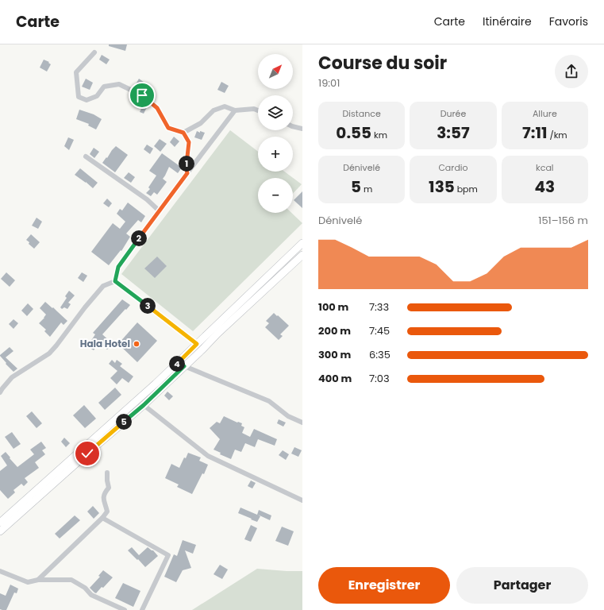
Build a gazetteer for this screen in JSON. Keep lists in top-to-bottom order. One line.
{"places":["Hala Hotel"],"north":"top right","page":{"header":"Carte","nav":["Carte","Itinéraire","Favoris"],"heading":["Course du soir","19:01"],"map_buttons":["+","−"],"stats":[["Distance","0.55 km"],["Durée","3:57"],["Allure","7:11 /km"],["Dénivelé","5 m"],["Cardio","135 bpm"],["kcal","43"]],"pins":["1","2","3","4","5"],"chart":["Dénivelé","151–156 m"],"list":[{"name":"100 m","note":"7:33"},{"name":"200 m","note":"7:45"},{"name":"300 m","note":"6:35"},{"name":"400 m","note":"7:03"}],"buttons":["Enregistrer","Partager"]}}
